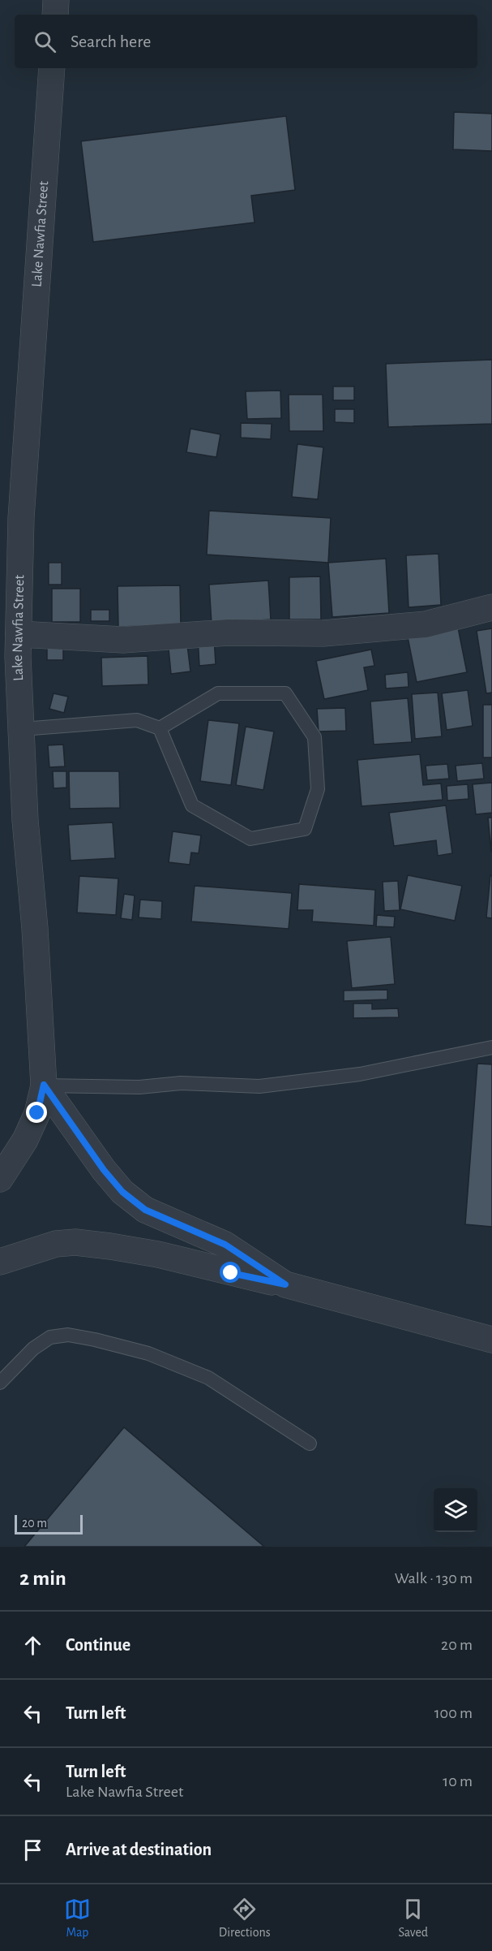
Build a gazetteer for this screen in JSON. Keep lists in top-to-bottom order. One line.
{"streets":{"street":["Lake Nawfia Street"]},"scale_bar":"20 m","page":{"search":"Search here","scale":"20 m","heading":["2 min","Walk · 130 m"],"list":[["Continue","20 m"],["Turn left","100 m"],["Turn left","Lake Nawfia Street","10 m"],"Arrive at destination"],"nav":["Map","Directions","Saved"]}}
